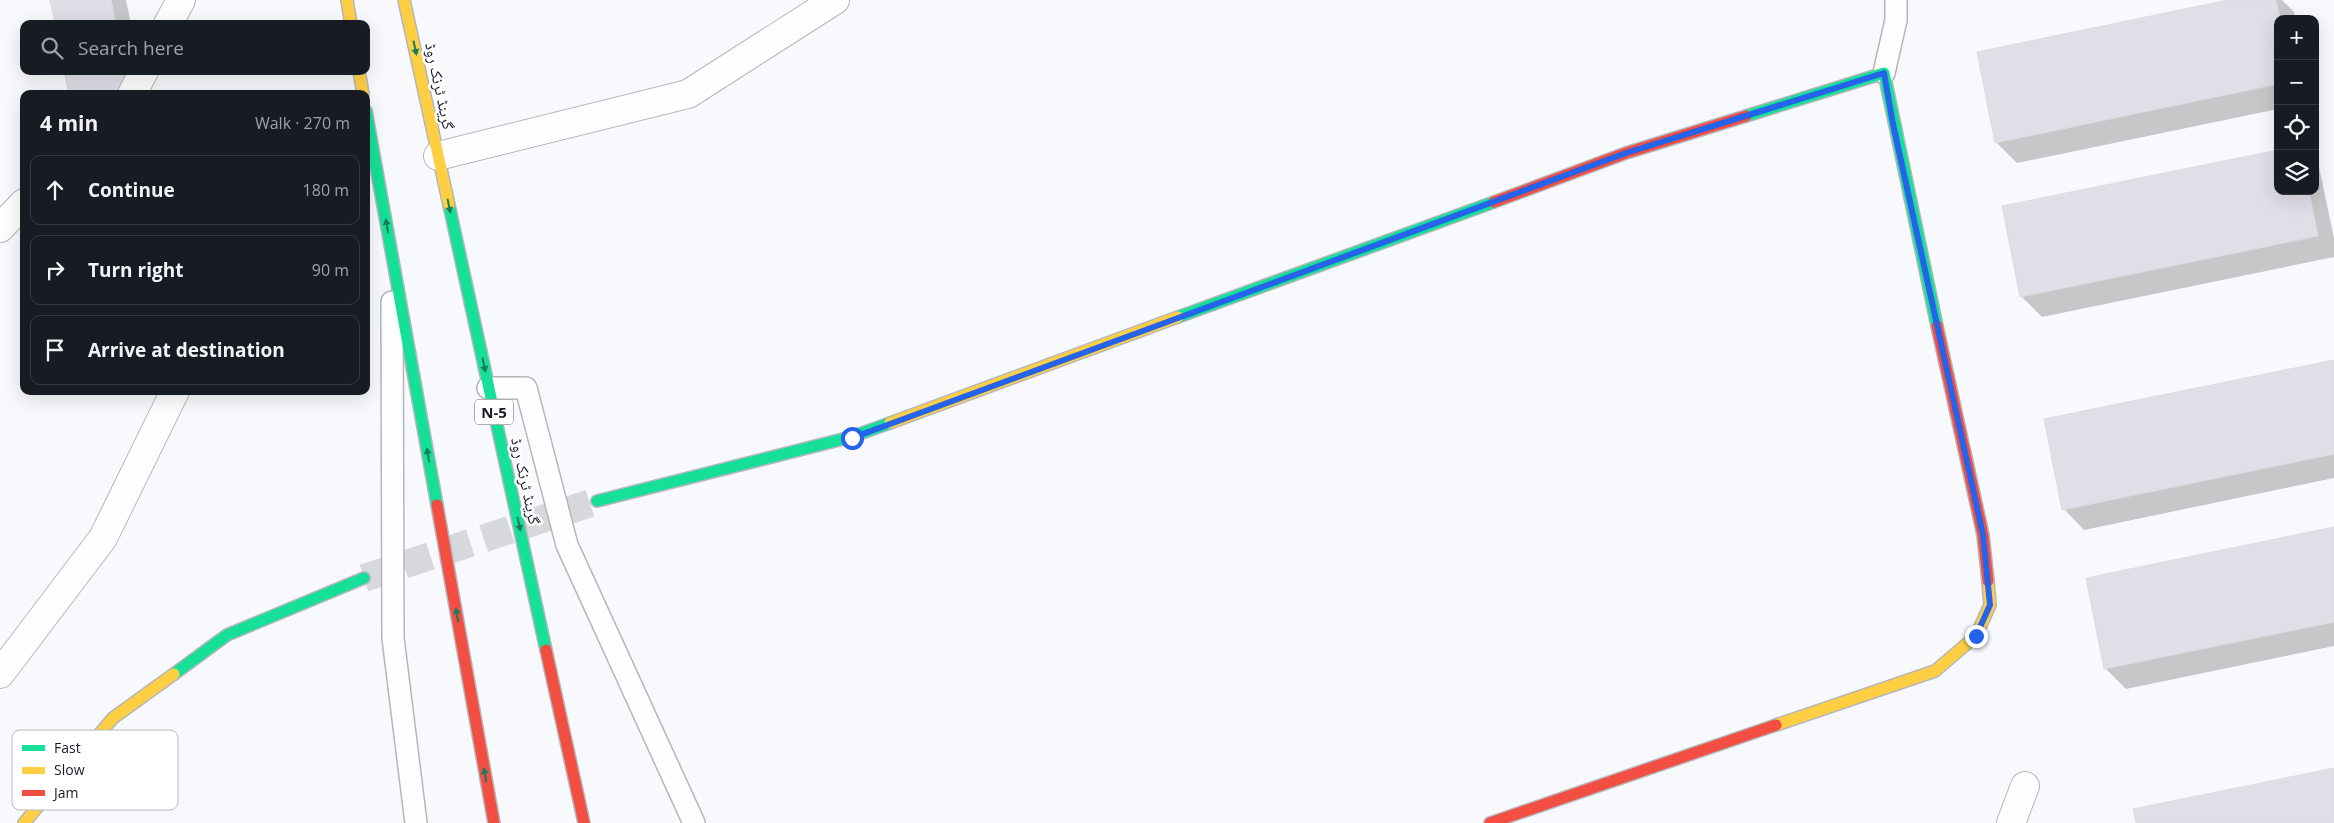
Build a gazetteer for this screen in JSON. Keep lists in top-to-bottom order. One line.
{"streets":{"main road":["گرینڈ ٹرنک روڈ","N-5"]},"legend":["Fast","Slow","Jam"],"page":{"map_buttons":["+","−"],"search":"Search here","heading":["4 min","Walk · 270 m"],"list":[["Continue","180 m"],["Turn right","90 m"],"Arrive at destination"]}}
